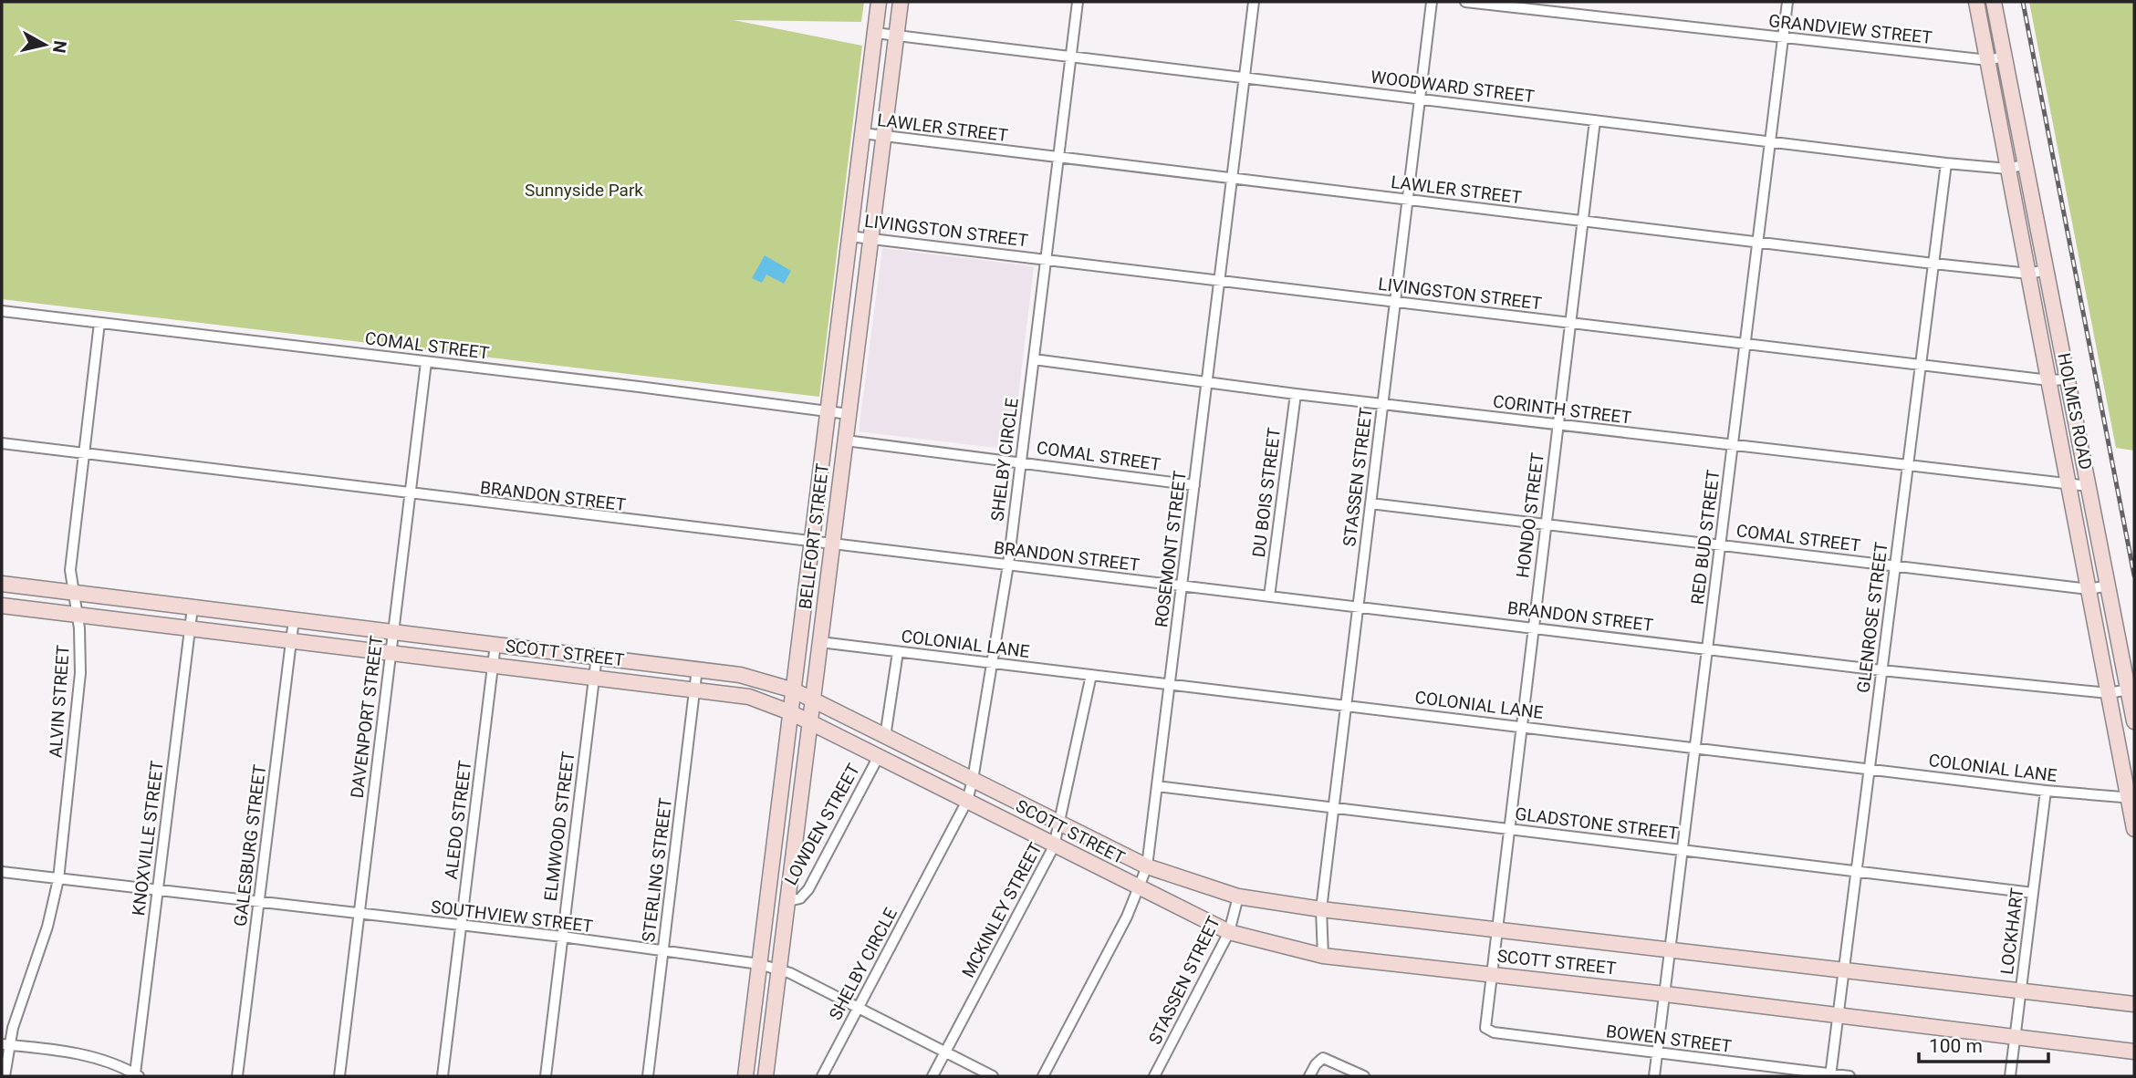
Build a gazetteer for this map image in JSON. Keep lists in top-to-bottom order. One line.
{"streets":{"main road":["HOLMES ROAD","BELLFORT STREET","SCOTT STREET"],"street":["GRANDVIEW STREET","WOODWARD STREET","LAWLER STREET","LIVINGSTON STREET","COMAL STREET","CORINTH STREET","SHELBY CIRCLE","STASSEN STREET","DU BOIS STREET","BRANDON STREET","HONDO STREET","RED BUD STREET","ROSEMONT STREET","GLENROSE STREET","COLONIAL LANE","ALVIN STREET","DAVENPORT STREET","ALEDO STREET","GLADSTONE STREET","LOWDEN STREET","ELMWOOD STREET","KNOXVILLE STREET","GALESBURG STREET","STERLING STREET","MCKINLEY STREET","SOUTHVIEW STREET","LOCKHART","BOWEN STREET"]},"crossings":[["GRANDVIEW STREET","HOLMES ROAD"],["GRANDVIEW STREET","RED BUD STREET"],["WOODWARD STREET","HOLMES ROAD"],["WOODWARD STREET","SHELBY CIRCLE"],["WOODWARD STREET","STASSEN STREET"],["WOODWARD STREET","HONDO STREET"],["WOODWARD STREET","BELLFORT STREET"],["WOODWARD STREET","RED BUD STREET"],["WOODWARD STREET","ROSEMONT STREET"],["WOODWARD STREET","GLENROSE STREET"],["LAWLER STREET","HOLMES ROAD"],["LAWLER STREET","SHELBY CIRCLE"],["LAWLER STREET","STASSEN STREET"],["LAWLER STREET","HONDO STREET"],["LAWLER STREET","BELLFORT STREET"],["LAWLER STREET","RED BUD STREET"],["LAWLER STREET","ROSEMONT STREET"],["LAWLER STREET","GLENROSE STREET"],["LIVINGSTON STREET","HOLMES ROAD"],["LIVINGSTON STREET","SHELBY CIRCLE"],["LIVINGSTON STREET","STASSEN STREET"],["LIVINGSTON STREET","HONDO STREET"],["LIVINGSTON STREET","BELLFORT STREET"],["LIVINGSTON STREET","RED BUD STREET"],["LIVINGSTON STREET","ROSEMONT STREET"],["LIVINGSTON STREET","GLENROSE STREET"],["COMAL STREET","HOLMES ROAD"],["COMAL STREET","SHELBY CIRCLE"],["COMAL STREET","STASSEN STREET"],["COMAL STREET","HONDO STREET"],["COMAL STREET","BELLFORT STREET"],["COMAL STREET","RED BUD STREET"],["COMAL STREET","ROSEMONT STREET"],["COMAL STREET","GLENROSE STREET"],["COMAL STREET","ALVIN STREET"],["COMAL STREET","DAVENPORT STREET"],["CORINTH STREET","HOLMES ROAD"],["CORINTH STREET","SHELBY CIRCLE"],["CORINTH STREET","STASSEN STREET"],["CORINTH STREET","DU BOIS STREET"],["CORINTH STREET","HONDO STREET"],["CORINTH STREET","RED BUD STREET"],["CORINTH STREET","ROSEMONT STREET"],["CORINTH STREET","GLENROSE STREET"],["HOLMES ROAD","BRANDON STREET"],["HOLMES ROAD","COLONIAL LANE"],["SHELBY CIRCLE","BRANDON STREET"],["SHELBY CIRCLE","COLONIAL LANE"],["SHELBY CIRCLE","SCOTT STREET"],["SHELBY CIRCLE","SOUTHVIEW STREET"],["STASSEN STREET","BRANDON STREET"],["STASSEN STREET","COLONIAL LANE"],["STASSEN STREET","SCOTT STREET"],["STASSEN STREET","GLADSTONE STREET"],["DU BOIS STREET","BRANDON STREET"],["BRANDON STREET","HONDO STREET"],["BRANDON STREET","BELLFORT STREET"],["BRANDON STREET","RED BUD STREET"],["BRANDON STREET","ROSEMONT STREET"],["BRANDON STREET","GLENROSE STREET"],["BRANDON STREET","ALVIN STREET"],["BRANDON STREET","DAVENPORT STREET"],["HONDO STREET","COLONIAL LANE"],["HONDO STREET","SCOTT STREET"],["HONDO STREET","GLADSTONE STREET"],["HONDO STREET","BOWEN STREET"],["BELLFORT STREET","COLONIAL LANE"],["BELLFORT STREET","SCOTT STREET"],["BELLFORT STREET","LOWDEN STREET"],["BELLFORT STREET","SOUTHVIEW STREET"],["RED BUD STREET","COLONIAL LANE"],["RED BUD STREET","SCOTT STREET"],["RED BUD STREET","GLADSTONE STREET"],["RED BUD STREET","BOWEN STREET"],["ROSEMONT STREET","COLONIAL LANE"],["ROSEMONT STREET","SCOTT STREET"],["ROSEMONT STREET","GLADSTONE STREET"],["GLENROSE STREET","COLONIAL LANE"],["GLENROSE STREET","SCOTT STREET"],["GLENROSE STREET","GLADSTONE STREET"],["GLENROSE STREET","BOWEN STREET"],["COLONIAL LANE","MCKINLEY STREET"],["COLONIAL LANE","LOCKHART"],["SCOTT STREET","ALVIN STREET"],["SCOTT STREET","DAVENPORT STREET"],["SCOTT STREET","ALEDO STREET"],["SCOTT STREET","LOWDEN STREET"],["SCOTT STREET","ELMWOOD STREET"],["SCOTT STREET","KNOXVILLE STREET"],["SCOTT STREET","GALESBURG STREET"],["SCOTT STREET","STERLING STREET"],["SCOTT STREET","MCKINLEY STREET"],["SCOTT STREET","LOCKHART"],["ALVIN STREET","SOUTHVIEW STREET"],["DAVENPORT STREET","SOUTHVIEW STREET"],["ALEDO STREET","SOUTHVIEW STREET"],["GLADSTONE STREET","LOCKHART"],["ELMWOOD STREET","SOUTHVIEW STREET"],["KNOXVILLE STREET","SOUTHVIEW STREET"],["GALESBURG STREET","SOUTHVIEW STREET"],["STERLING STREET","SOUTHVIEW STREET"],["MCKINLEY STREET","SOUTHVIEW STREET"]],"parks":["Sunnyside Park"],"scale_bar":"100 m","north":"right"}
